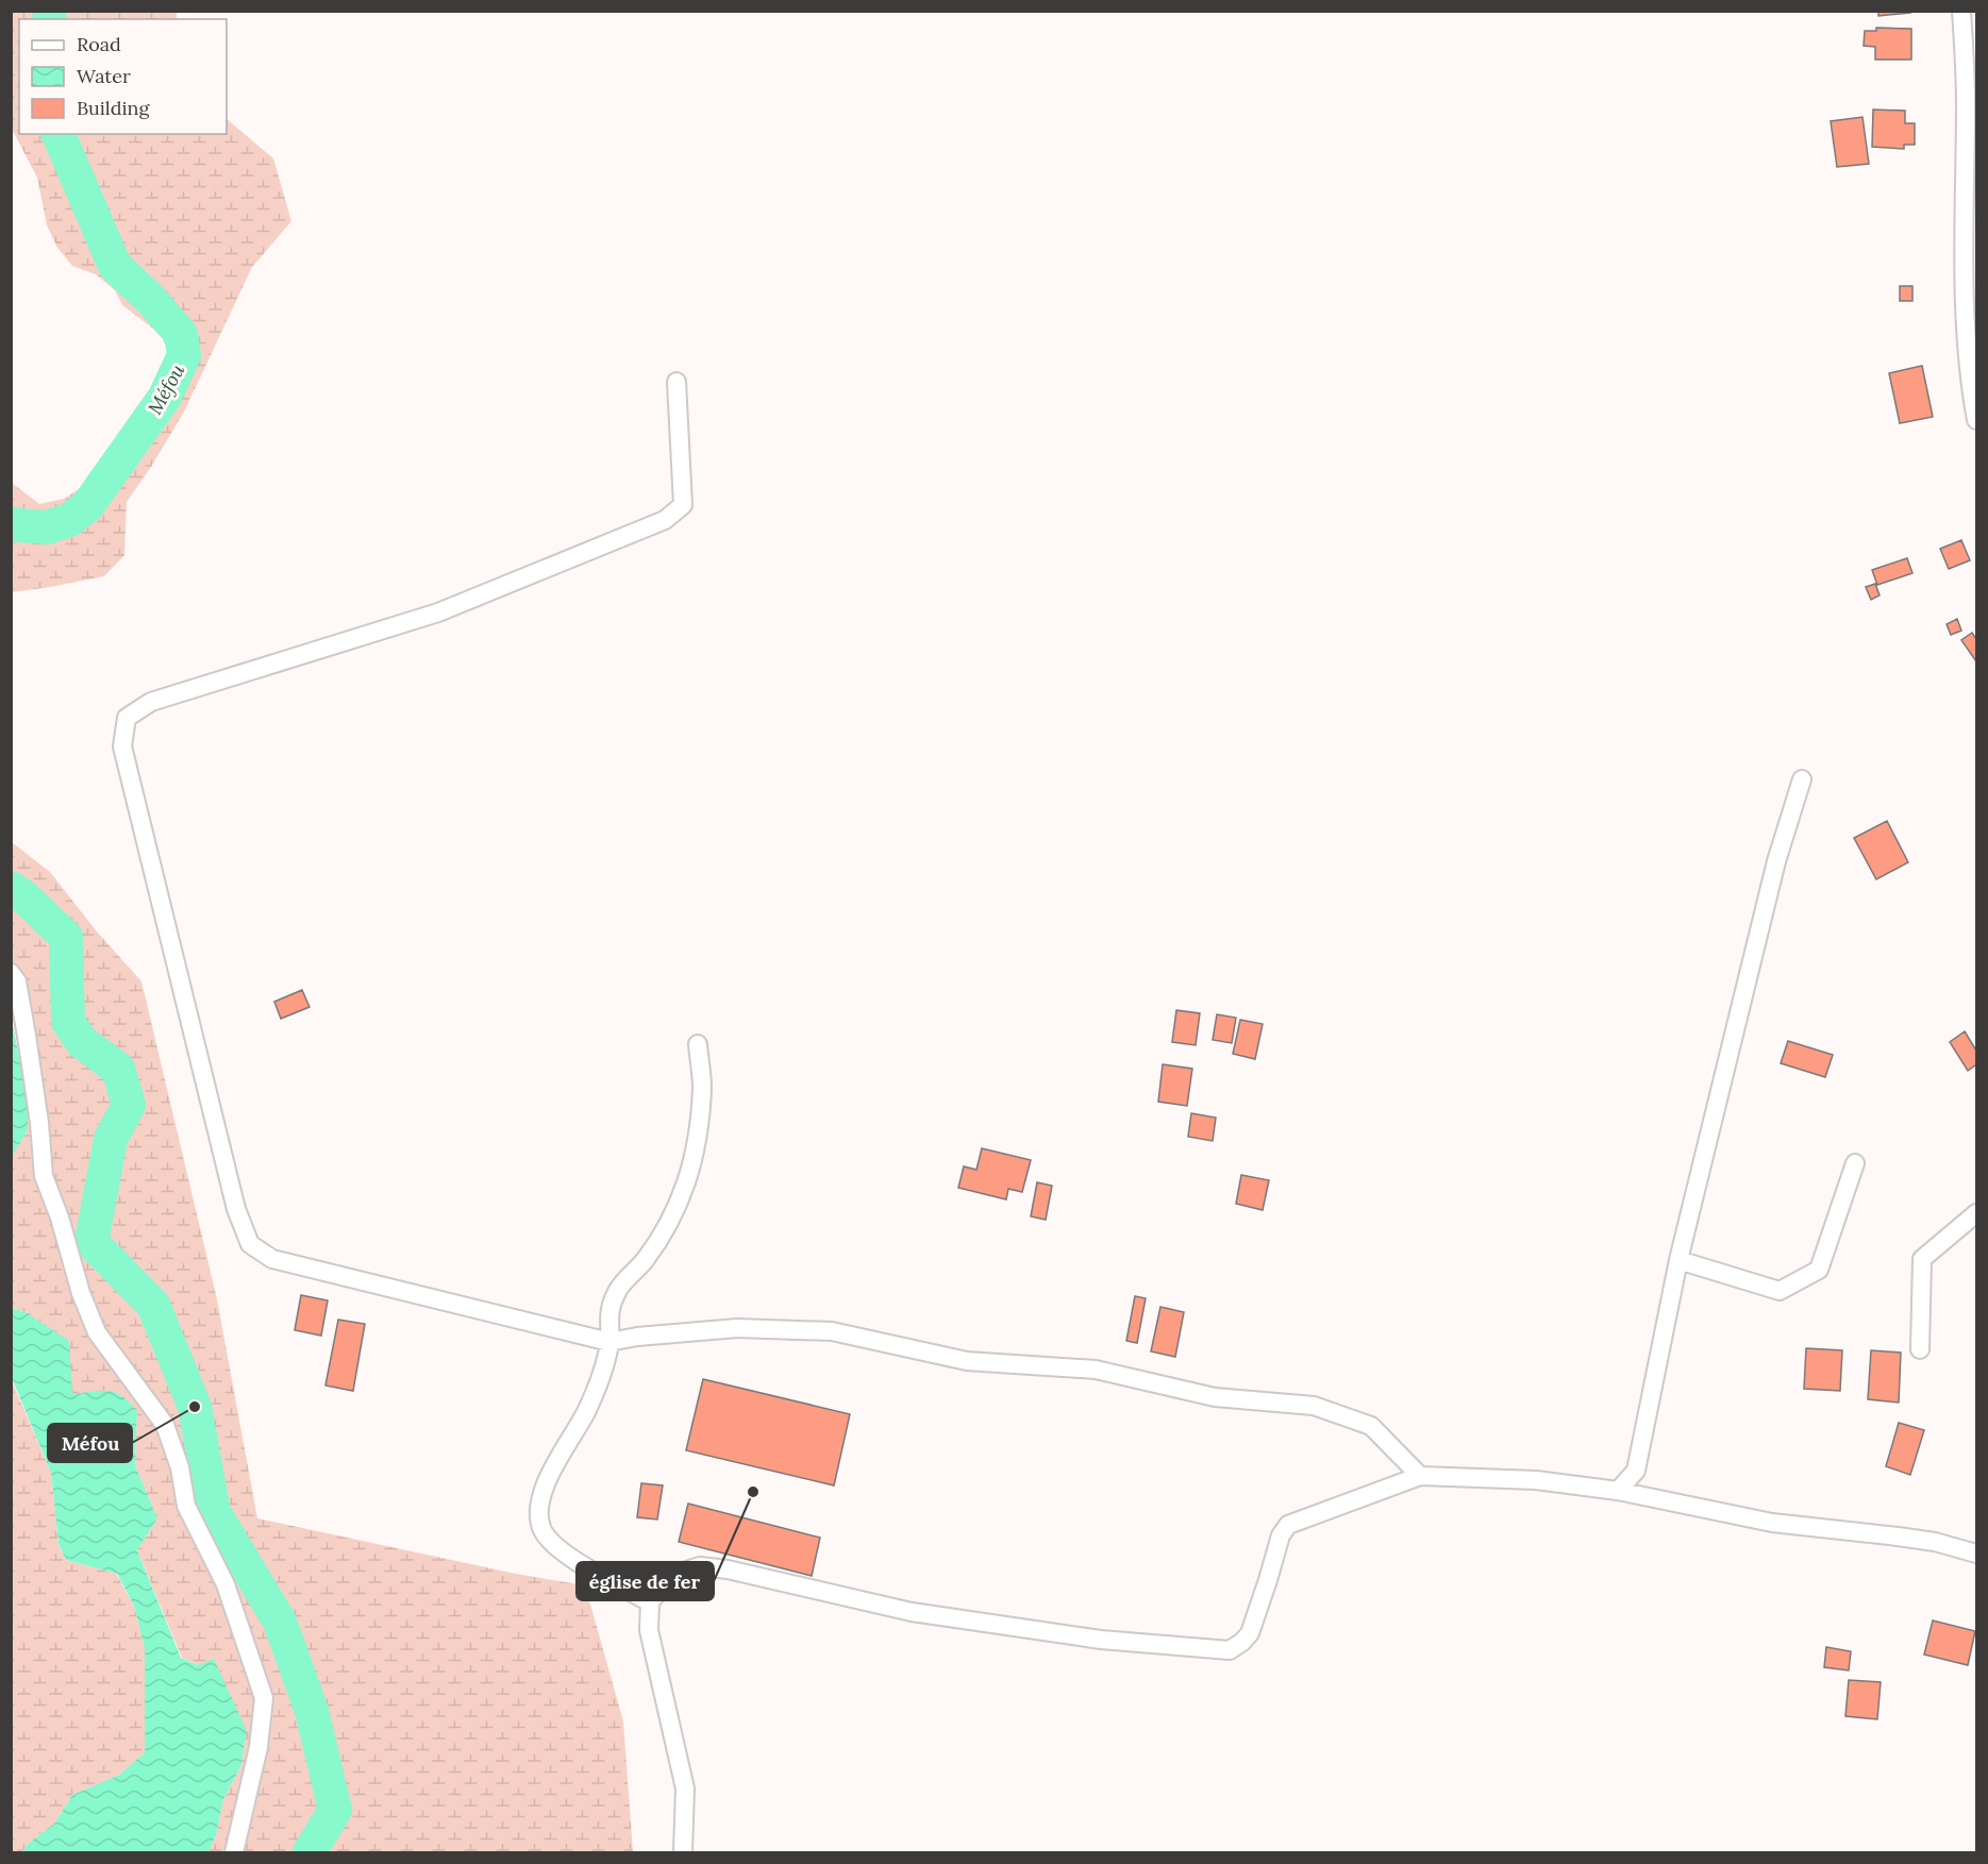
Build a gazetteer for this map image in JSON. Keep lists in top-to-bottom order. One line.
{"water":["Méfou"],"places":["Méfou","église de fer"],"legend":["Road","Water","Building"]}
